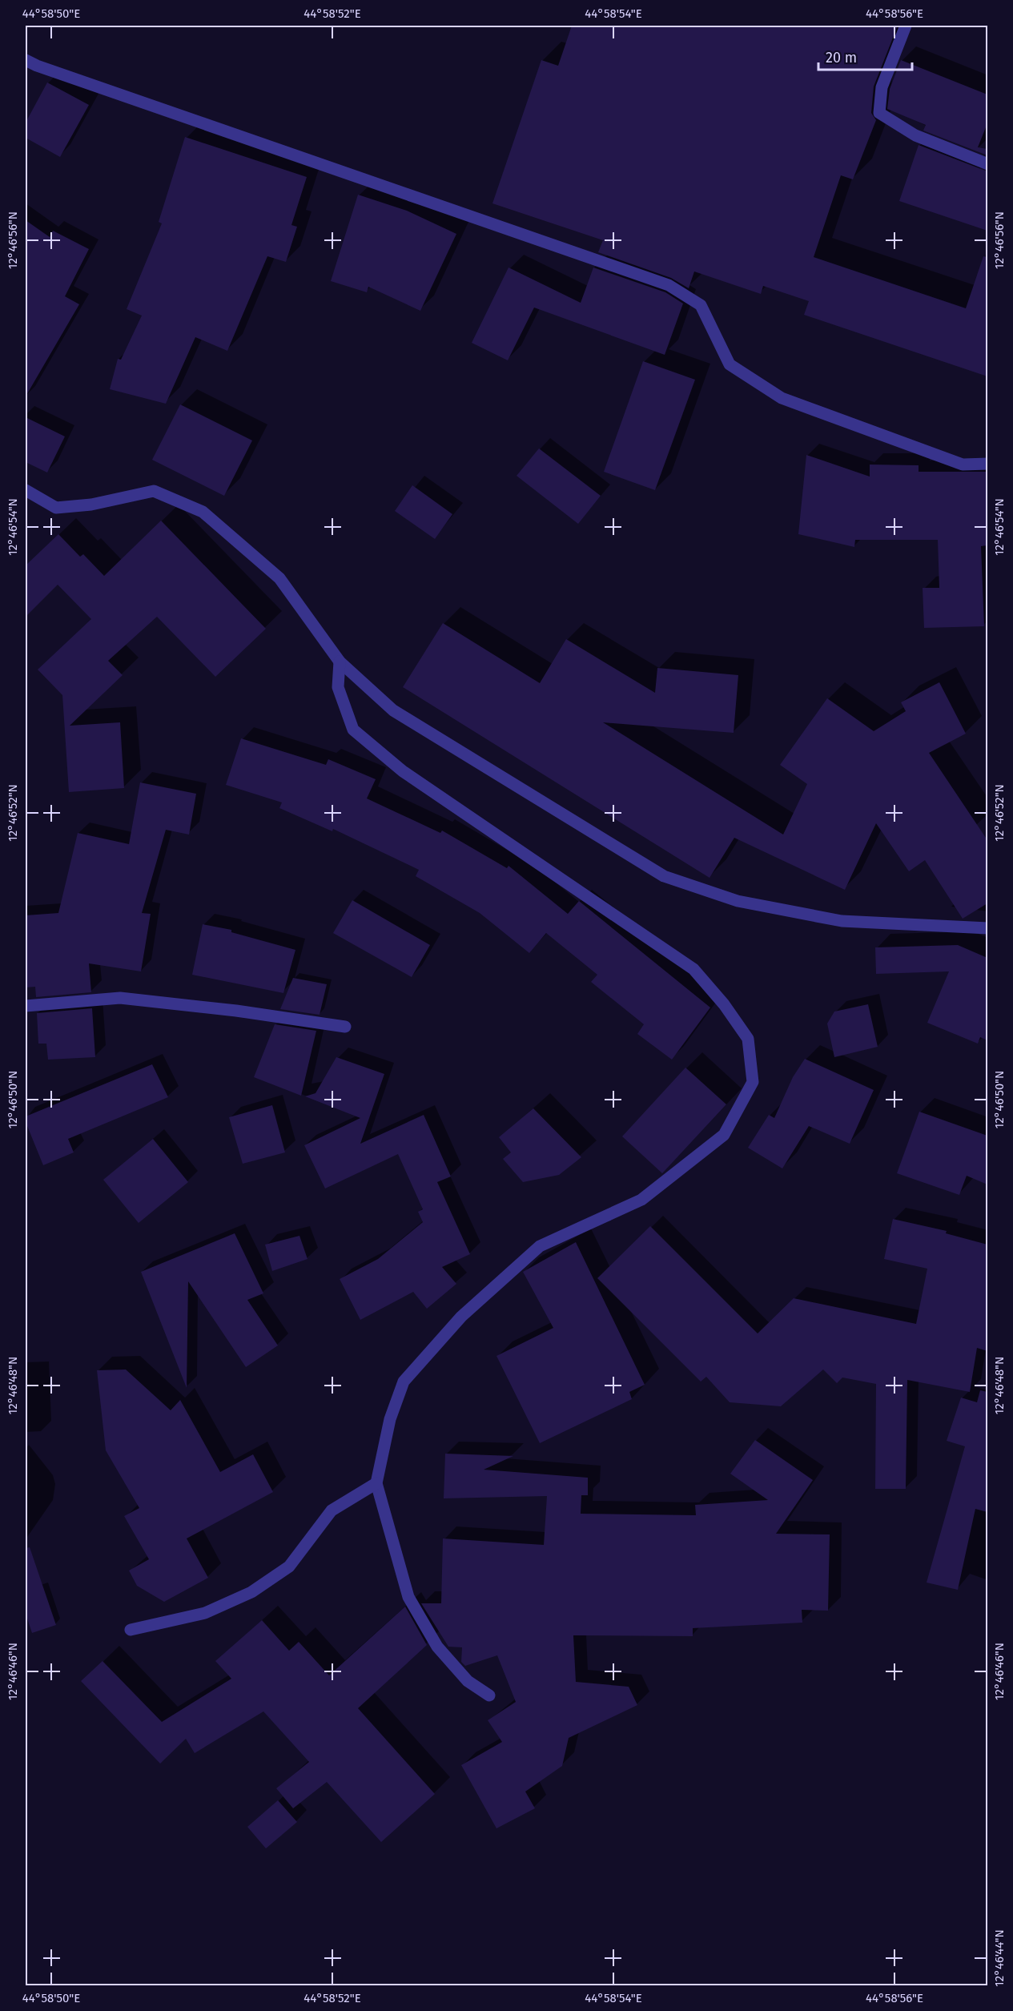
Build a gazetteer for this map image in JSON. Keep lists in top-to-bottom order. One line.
{"scale_bar":"20 m","coordinates":["44°58'50\"E","44°58'52\"E","44°58'54\"E","44°58'56\"E","12°46'56\"N","12°46'54\"N","12°46'52\"N","12°46'50\"N","12°46'48\"N","12°46'46\"N","12°46'44\"N"]}
